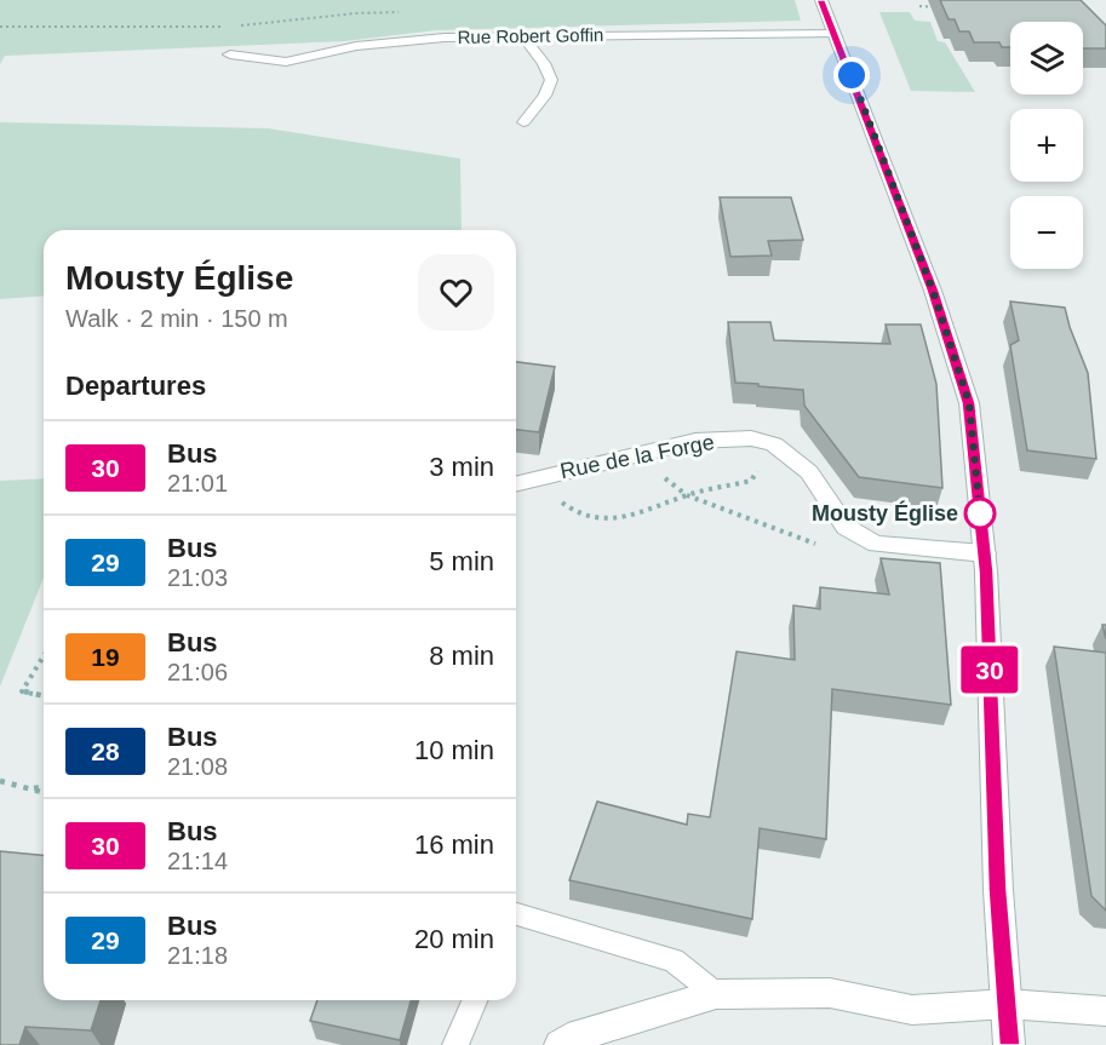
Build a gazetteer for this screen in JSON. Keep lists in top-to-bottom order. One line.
{"streets":{"street":["Rue Robert Goffin","Rue de la Forge"]},"places":["Mousty Église"],"lines":["bus line 30"],"page":{"on_map":"30","map_buttons":["+","−"],"heading":[["Mousty Église","Walk · 2 min · 150 m"],"Departures"],"list":[{"mark":"30","name":"Bus","note":"21:01","value":"3 min"},{"mark":"29","name":"Bus","note":"21:03","value":"5 min"},{"mark":"19","name":"Bus","note":"21:06","value":"8 min"},{"mark":"28","name":"Bus","note":"21:08","value":"10 min"},{"mark":"30","name":"Bus","note":"21:14","value":"16 min"},{"mark":"29","name":"Bus","note":"21:18","value":"20 min"}]}}
